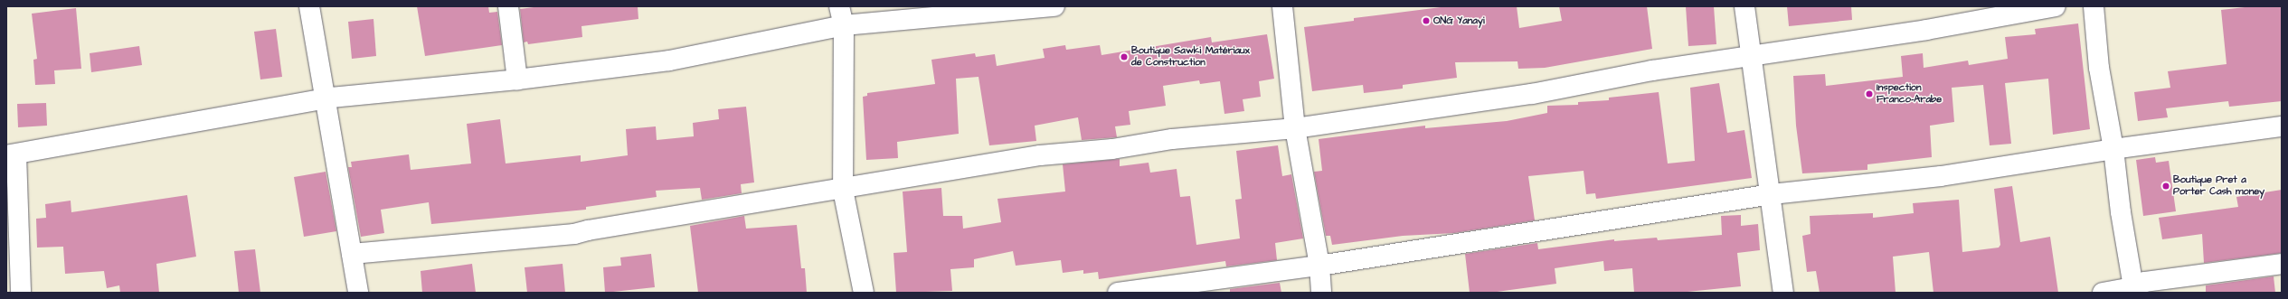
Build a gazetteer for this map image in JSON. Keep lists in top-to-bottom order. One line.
{"places":["ONG Yanayi","Boutique Sawki Matériaux de Construction","Inspection Franco-Arabe","Boutique Pret a Porter Cash money"]}
